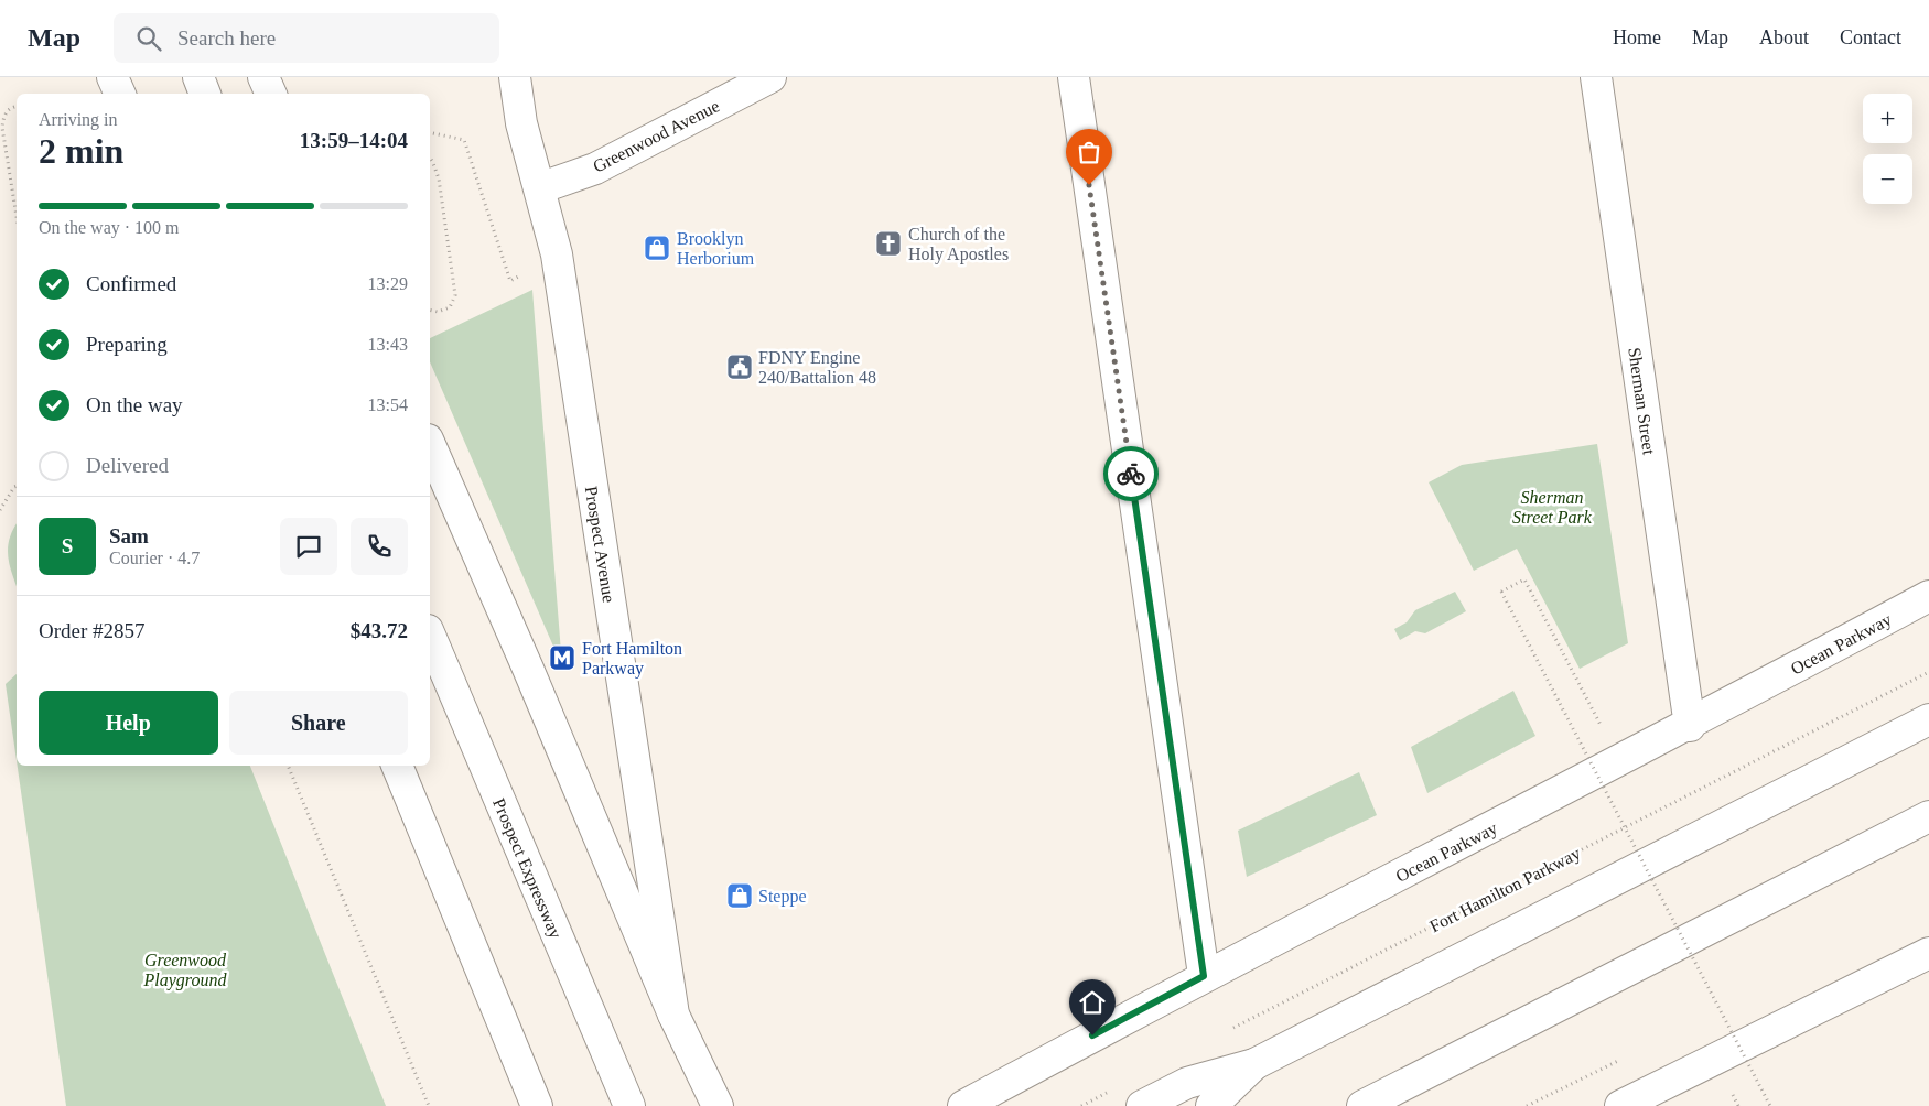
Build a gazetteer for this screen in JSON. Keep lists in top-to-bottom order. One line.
{"streets":{"main road":["Greenwood Avenue","Sherman Street","Prospect Avenue","Ocean Parkway","Prospect Expressway"],"path":["Fort Hamilton Parkway"]},"crossings":[["Greenwood Avenue","Prospect Avenue"],["Sherman Street","Ocean Parkway"]],"parks":["Sherman Street Park","Greenwood Playground"],"places":{"church":["Church of the Holy Apostles"],"shop":["Brooklyn Herborium","Steppe"],"public building":["FDNY Engine 240/Battalion 48"],"metro station":["Fort Hamilton Parkway"]},"page":{"header":"Map","search":"Search here","nav":["Home","Map","About","Contact"],"map_buttons":["+","−"],"heading":["2 min","Arriving in","13:59–14:04"],"panel":["Sam","Courier · 4.7","Order #2857","$43.72"],"bar":"On the way · 100 m","list":[["Confirmed","13:29"],["Preparing","13:43"],["On the way","13:54"],"Delivered"],"round":"S","buttons":["Help","Share"]}}
